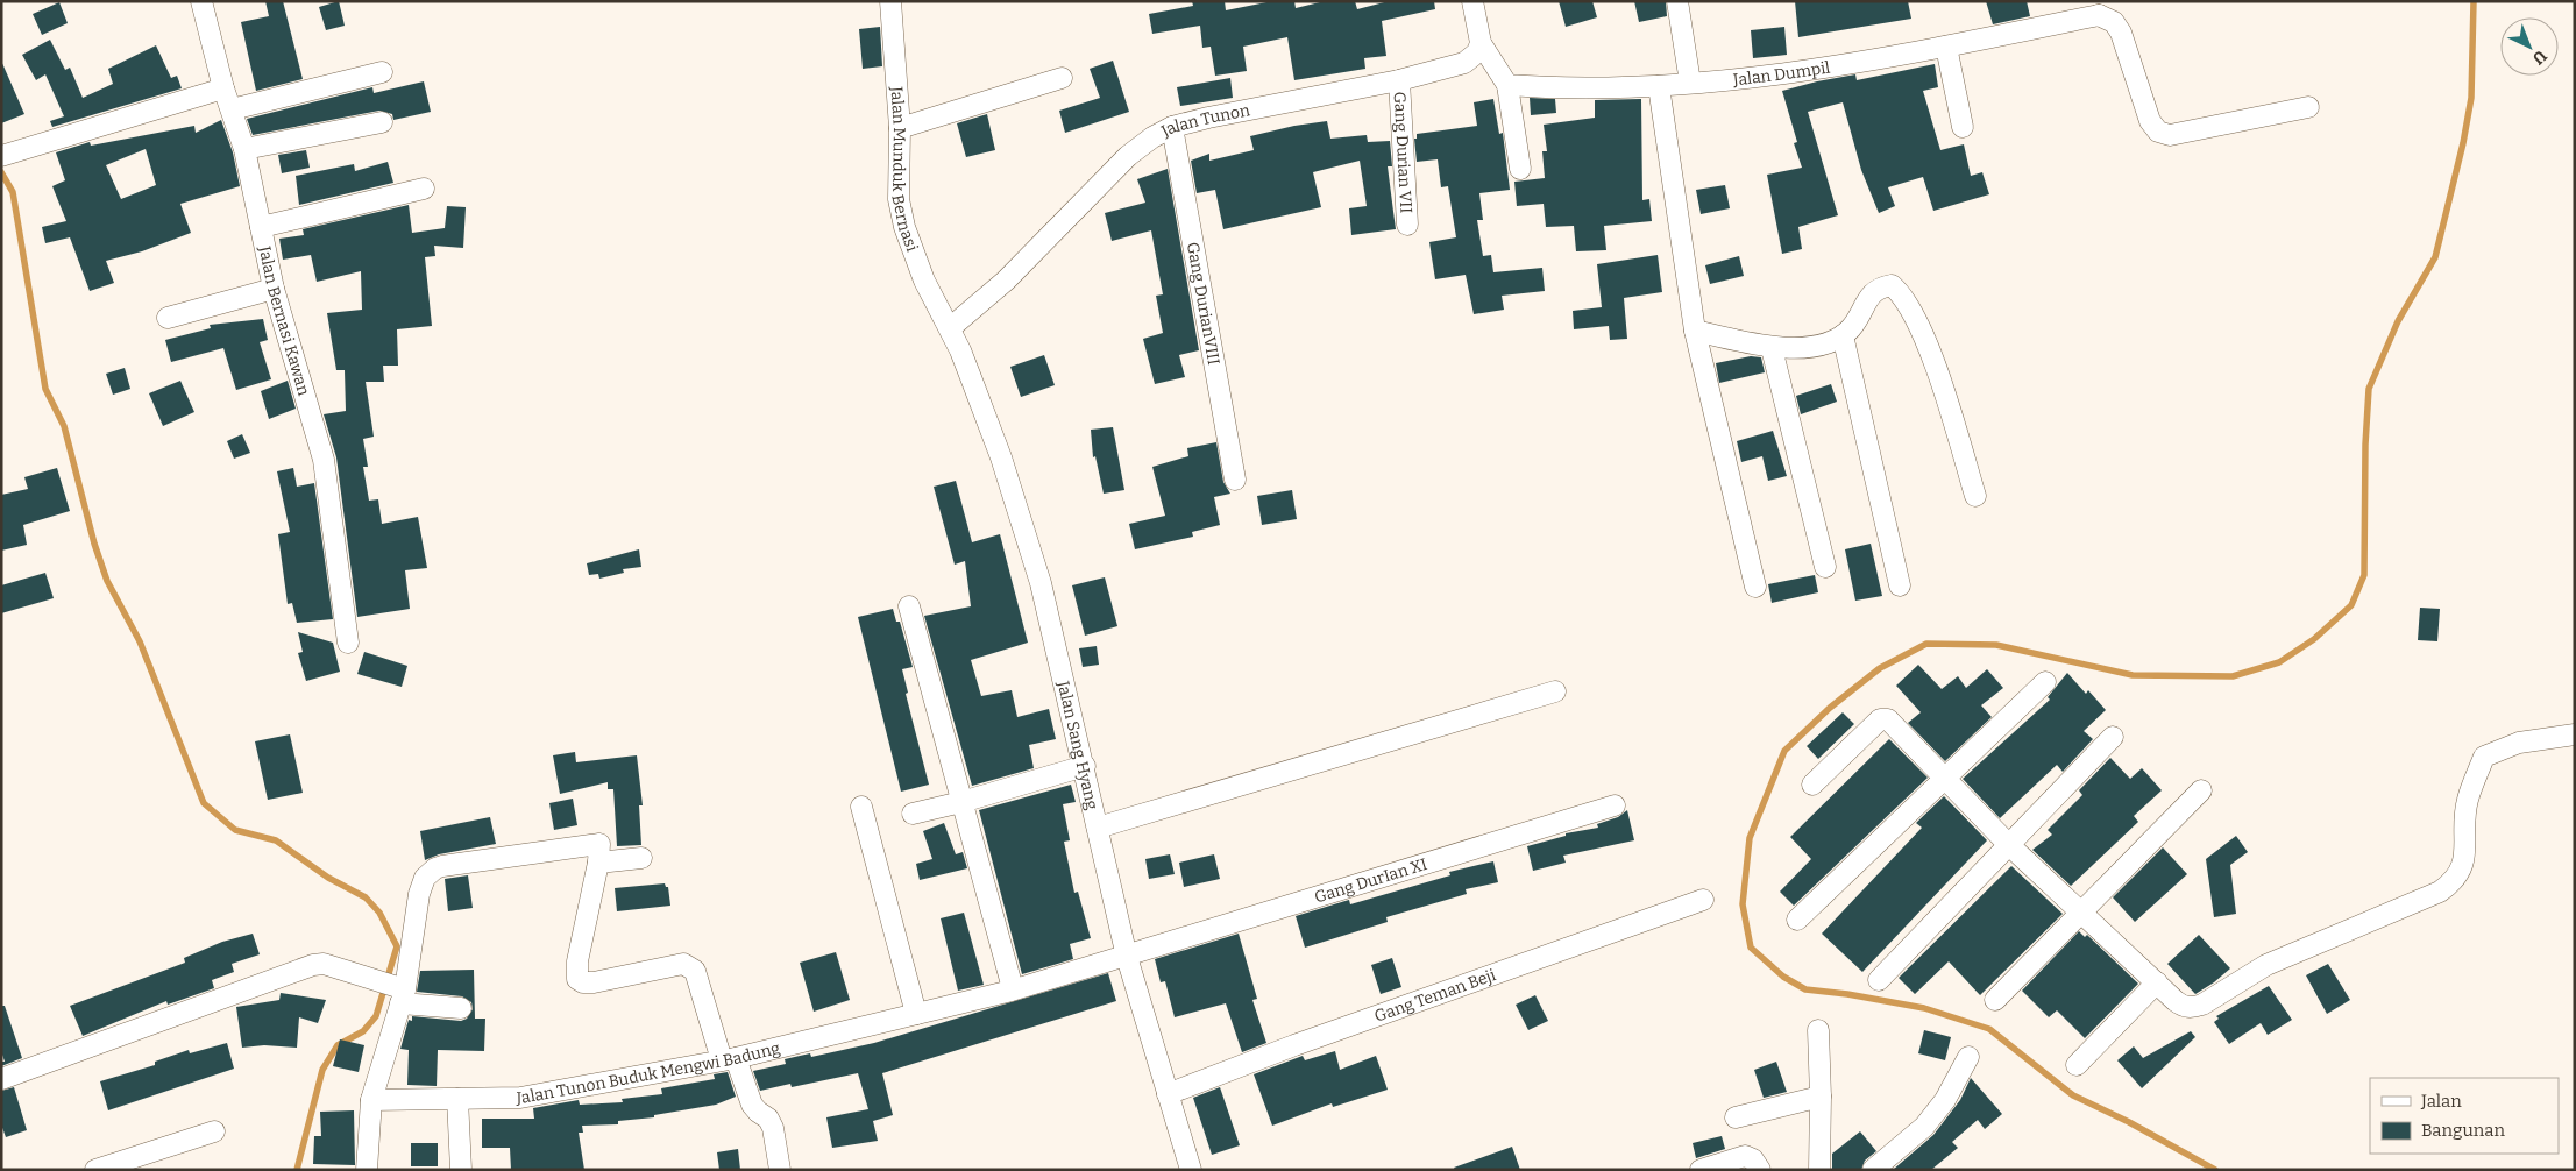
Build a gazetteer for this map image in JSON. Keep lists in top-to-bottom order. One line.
{"streets":{"street":["Jalan Dumpil","Jalan Tunon","Gang Durian VII","Jalan Munduk Bernasi","Gang DurianVIII","Jalan Bernasi Kawan","Jalan Sang Hyang","Gang DurIan XI","Gang Teman Beji","Jalan Tunon Buduk Mengwi Badung"]},"crossings":[["Jalan Tunon","Gang Durian VII"],["Jalan Tunon","Jalan Munduk Bernasi"],["Jalan Tunon","Gang DurianVIII"],["Jalan Tunon","Jalan Sang Hyang"],["Jalan Munduk Bernasi","Jalan Sang Hyang"],["Jalan Sang Hyang","Gang DurIan XI"],["Jalan Sang Hyang","Gang Teman Beji"],["Jalan Sang Hyang","Jalan Tunon Buduk Mengwi Badung"],["Gang DurIan XI","Jalan Tunon Buduk Mengwi Badung"]],"legend":["Jalan","Bangunan"],"north":"bottom right"}
